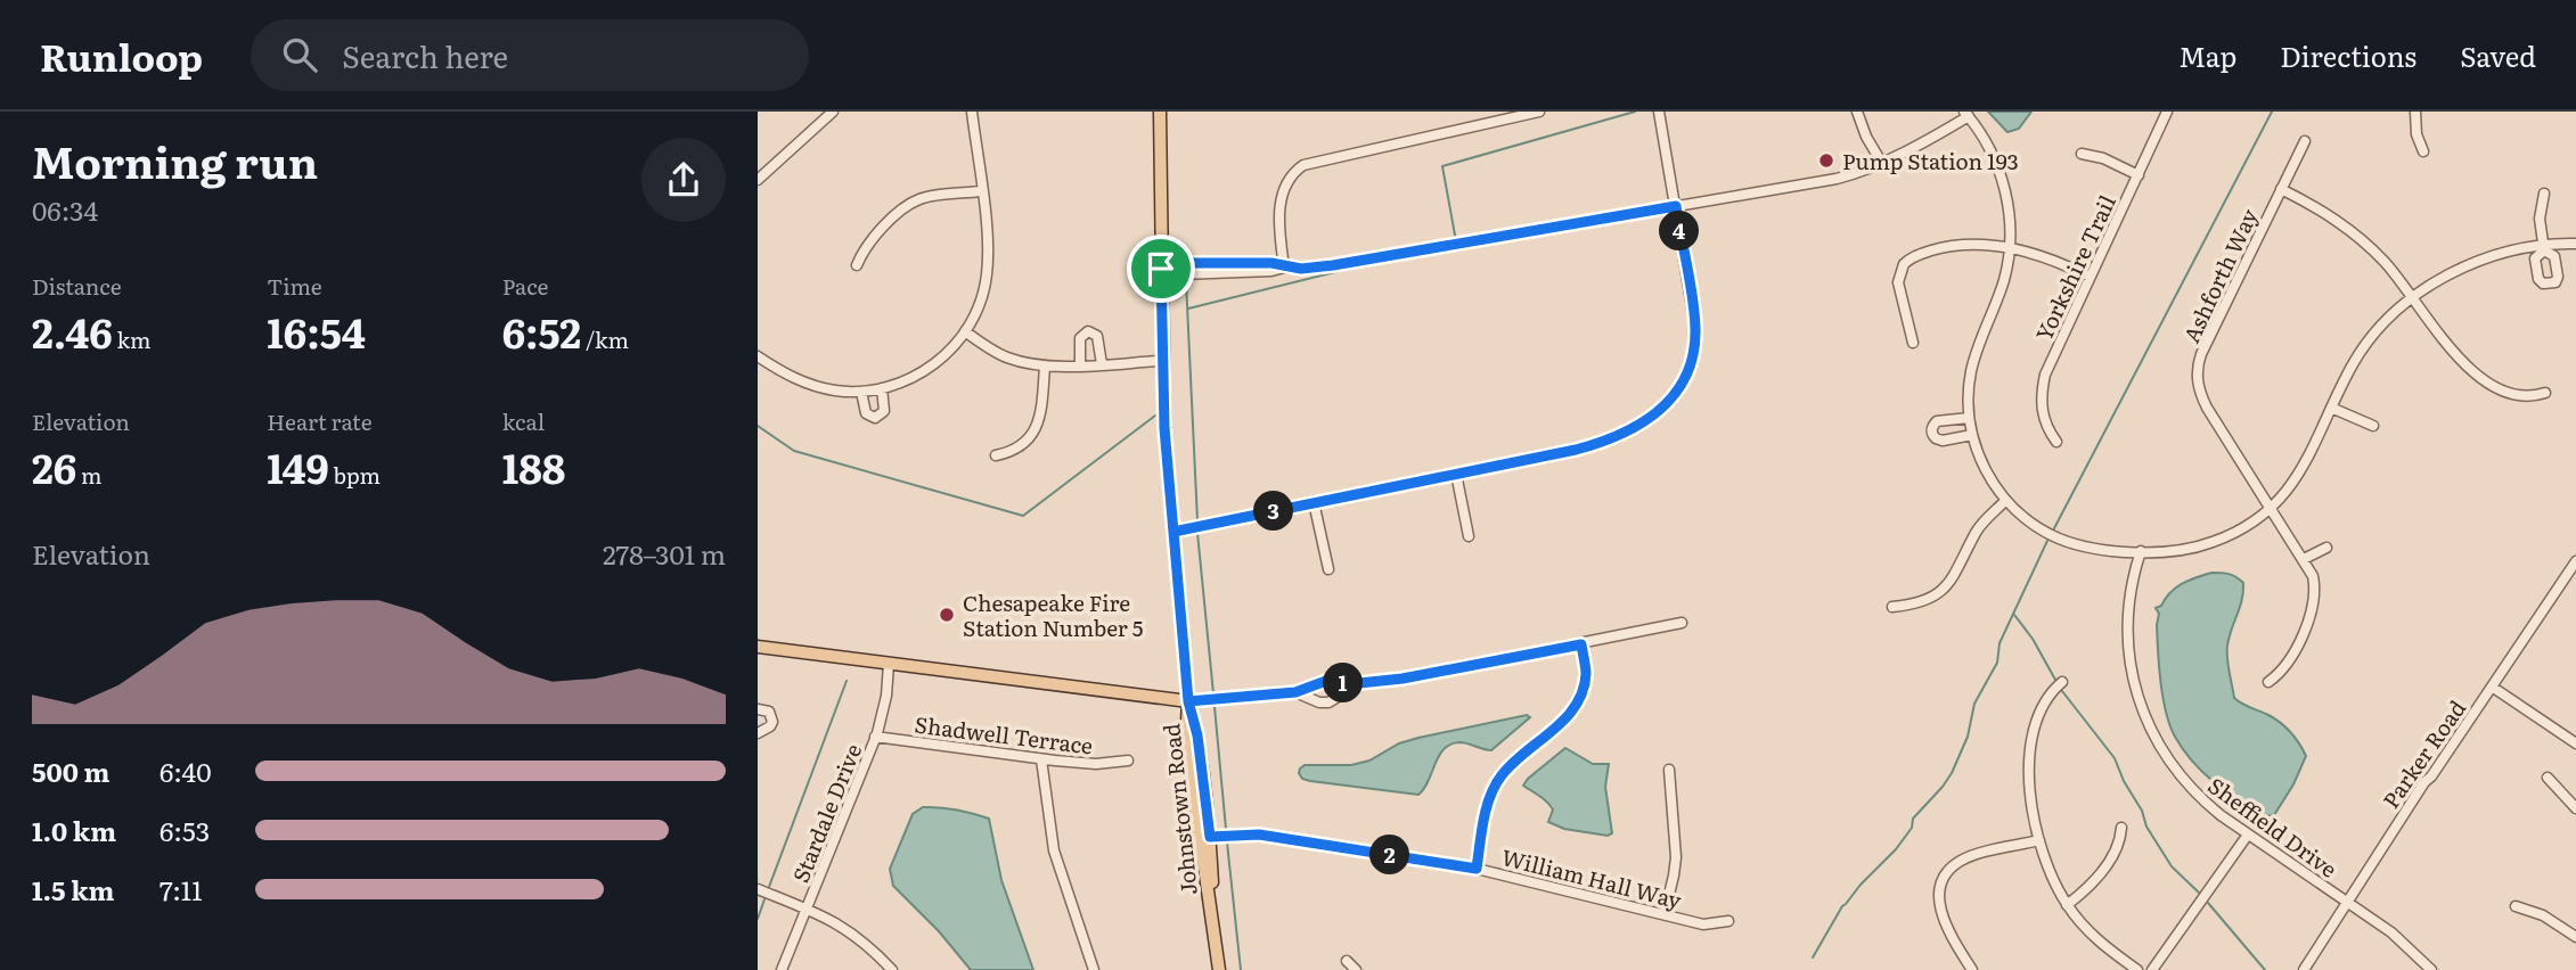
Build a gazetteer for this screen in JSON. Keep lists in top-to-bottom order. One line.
{"streets":{"main road":["Johnstown Road"],"street":["Yorkshire Trail","Ashforth Way","Shadwell Terrace","Parker Road","Stardale Drive","Sheffield Drive","William Hall Way"]},"crossings":[["Shadwell Terrace","Stardale Drive"],["Parker Road","Sheffield Drive"],["Johnstown Road","William Hall Way"]],"places":["Pump Station 193","Chesapeake Fire Station Number 5"],"page":{"header":"Runloop","search":"Search here","nav":["Map","Directions","Saved"],"heading":["Morning run","06:34"],"pins":["4","3","1","2"],"stats":[["Distance","2.46 km"],["Time","16:54"],["Pace","6:52 /km"],["Elevation","26 m"],["Heart rate","149 bpm"],["kcal","188"]],"chart":["Elevation","278–301 m"],"list":[{"name":"500 m","note":"6:40"},{"name":"1.0 km","note":"6:53"},{"name":"1.5 km","note":"7:11"}]}}
